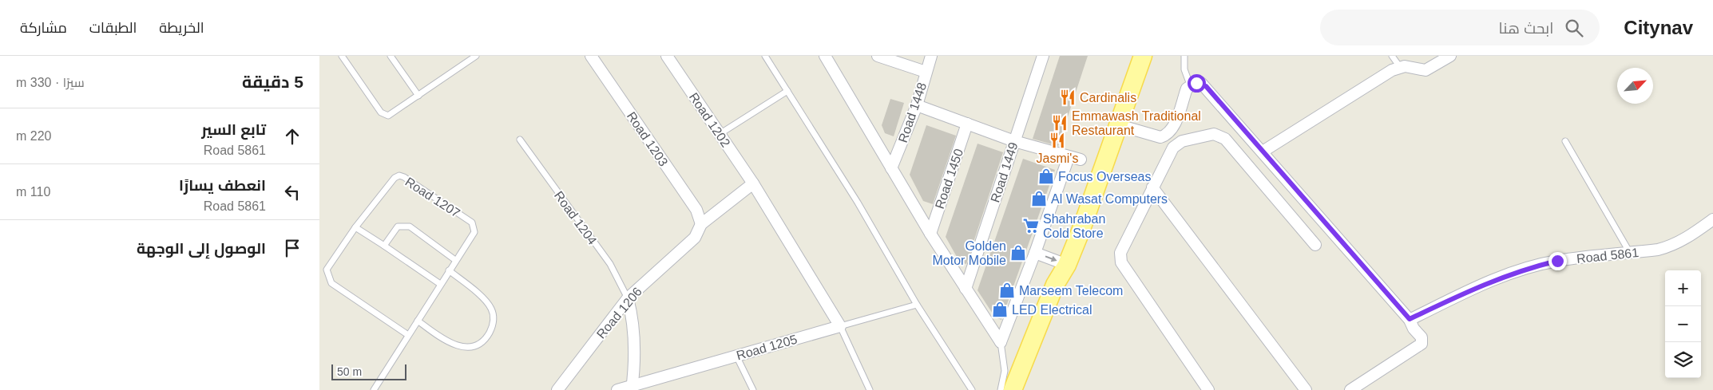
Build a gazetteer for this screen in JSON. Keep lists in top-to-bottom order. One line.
{"streets":{"street":["Road 1448","Road 1202","Road 1203","Road 1449","Road 1450","Road 5861","Road 1206","Road 1205"],"lane":["Road 1207","Road 1204"]},"crossings":[["Road 1202","Road 1205"],["Road 1203","Road 1206"],["Road 1204","Road 1206"]],"places":{"restaurant":["Cardinalis","Emmawash Traditional Restaurant","Jasmi's"],"shop":["Focus Overseas","Al Wasat Computers","Golden Motor Mobile","Marseem Telecom","LED Electrical"],"supermarket":["Shahraban Cold Store"]},"scale_bar":"50 m","north":"top right","page":{"header":"Citynav","search":"ابحث هنا","nav":["الخريطة","الطبقات","مشاركة"],"heading":["5 دقيقة","سيرًا · 330 m"],"list":[["تابع السير","Road 5861","220 m"],["انعطف يسارًا","Road 5861","110 m"],"الوصول إلى الوجهة"],"map_buttons":["+","−"],"scale":"50 m"}}
